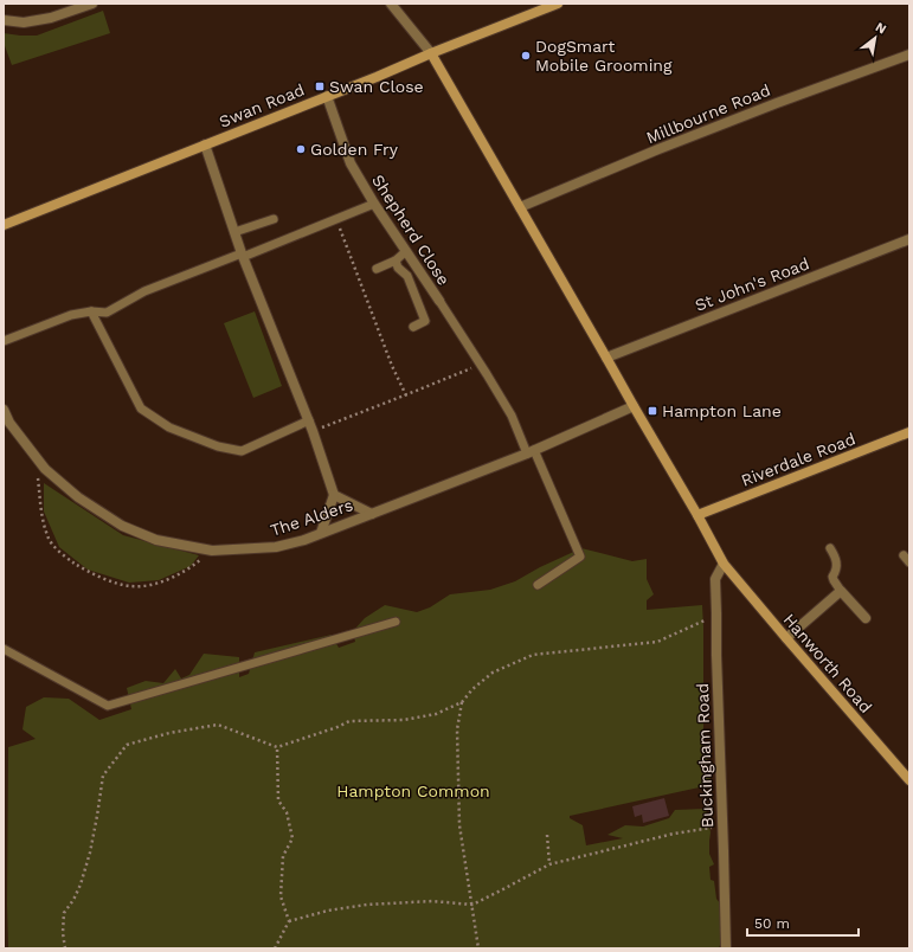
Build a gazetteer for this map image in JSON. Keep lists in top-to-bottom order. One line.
{"streets":{"street":["Swan Road","Millbourne Road","Shepherd Close","St John's Road","Riverdale Road","The Alders","Hanworth Road","Buckingham Road"]},"crossings":[["Swan Road","Shepherd Close"],["Hanworth Road","Buckingham Road"]],"parks":["Hampton Common"],"places":{"other":["DogSmart Mobile Grooming","Golden Fry"],"transit":["Swan Close","Hampton Lane"]},"scale_bar":"50 m","north":"top right"}
